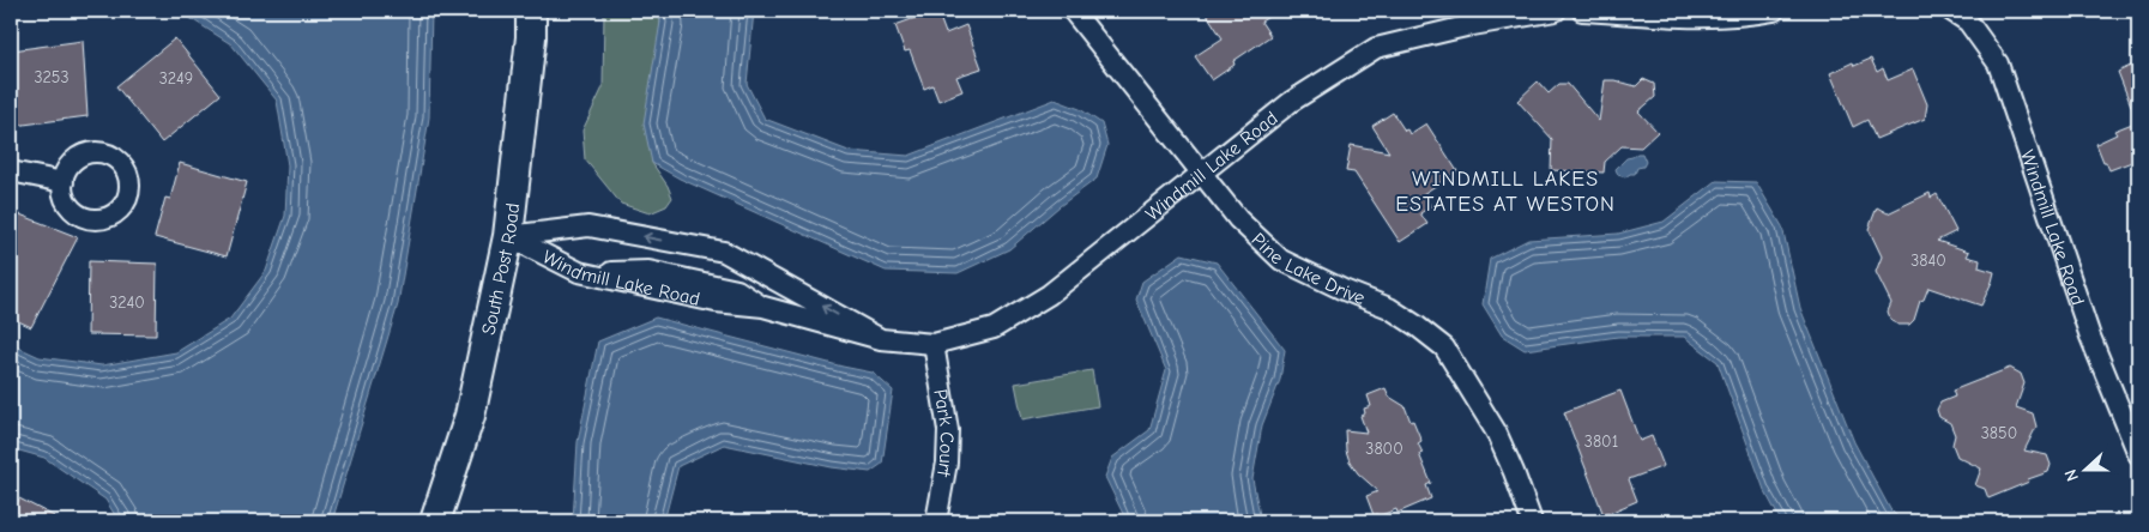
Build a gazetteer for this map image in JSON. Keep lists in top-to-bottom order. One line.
{"streets":{"street":["Windmill Lake Road","Pine Lake Drive","South Post Road","Park Court"]},"crossings":[["Windmill Lake Road","Pine Lake Drive"],["Windmill Lake Road","South Post Road"],["Windmill Lake Road","Park Court"]],"districts":["WINDMILL LAKES ESTATES AT WESTON"],"house_numbers":["3253","3249","3840","3240","3850","3801","3800"],"north":"left"}
